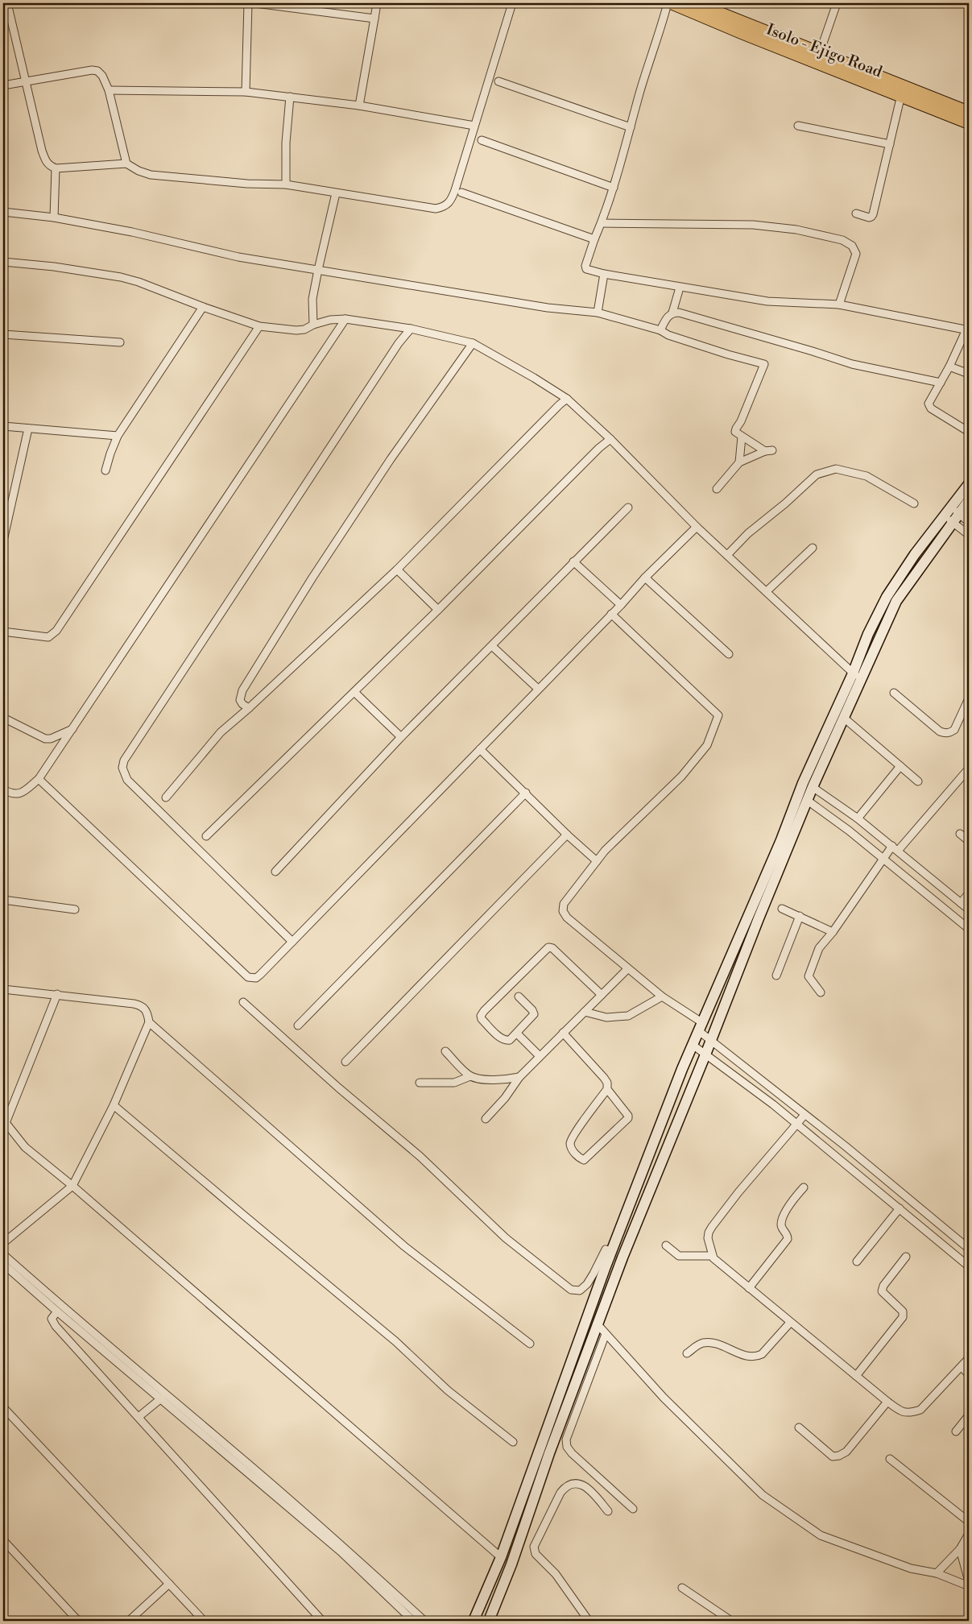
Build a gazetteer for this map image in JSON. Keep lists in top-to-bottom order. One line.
{"streets":{"main road":["Isolo - Ejigo Road"]}}
